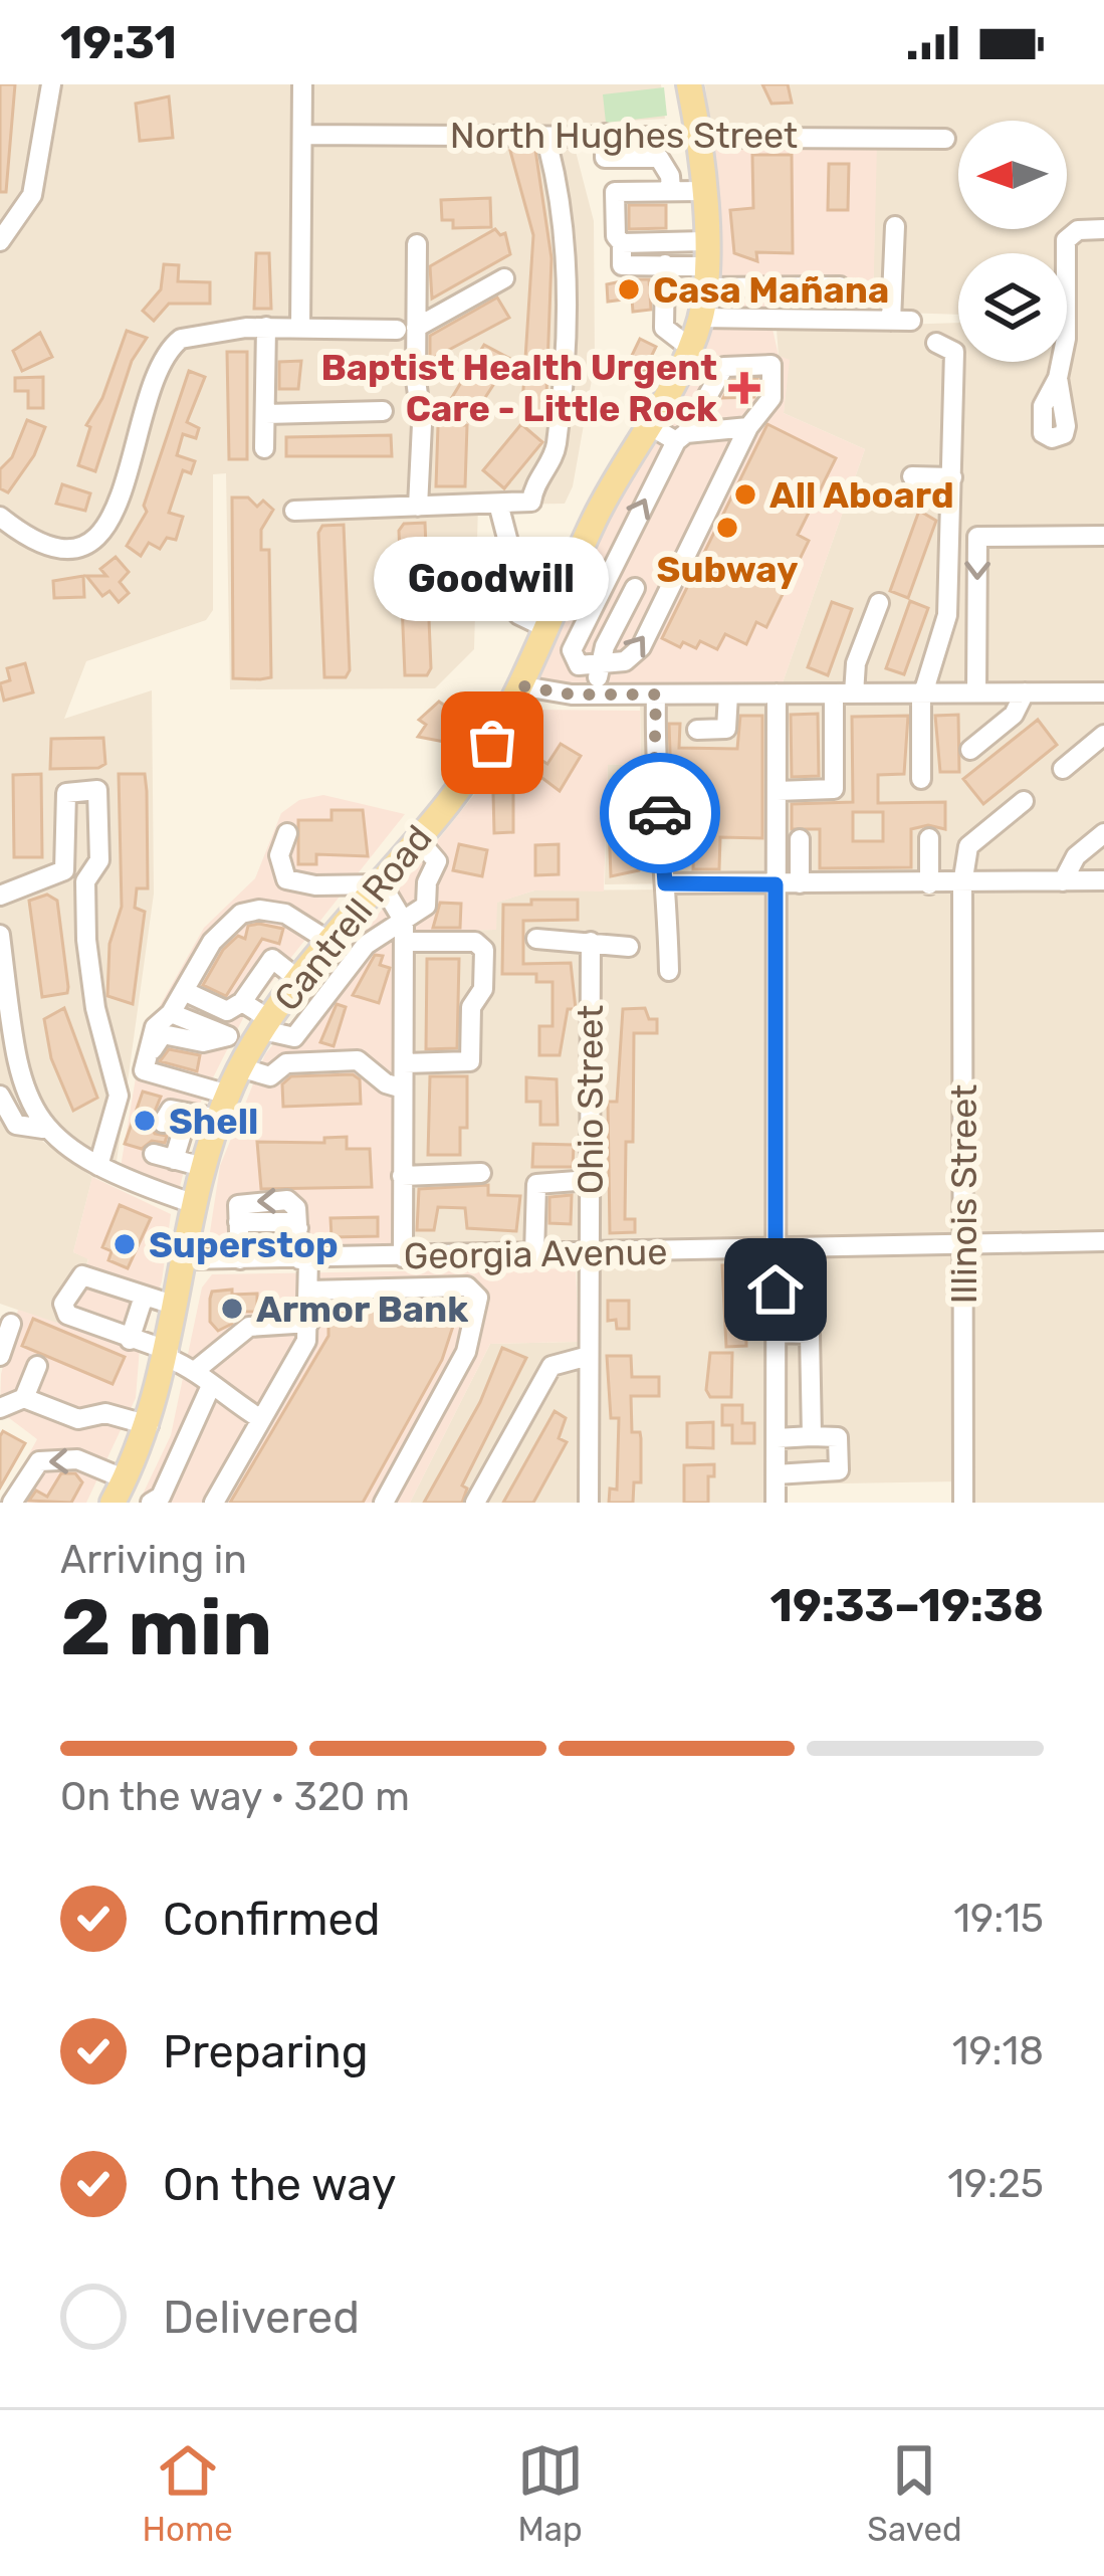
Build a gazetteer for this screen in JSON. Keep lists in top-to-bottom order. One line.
{"streets":{"main road":["Cantrell Road"],"street":["North Hughes Street","Ohio Street","Illinois Street","Georgia Avenue"]},"crossings":[["North Hughes Street","Cantrell Road"],["Cantrell Road","Georgia Avenue"],["Ohio Street","Georgia Avenue"],["Illinois Street","Georgia Avenue"]],"places":{"other":["Casa Mañana","All Aboard","Subway","Goodwill","Shell","Superstop","Armor Bank"],"health":["Baptist Health Urgent Care - Little Rock"]},"north":"left","page":{"status":"19:31","bubble":"Goodwill","heading":["2 min","Arriving in","19:33–19:38"],"bar":"On the way · 320 m","list":[["Confirmed","19:15"],["Preparing","19:18"],["On the way","19:25"],"Delivered"],"tabs":["Home","Map","Saved"]}}
